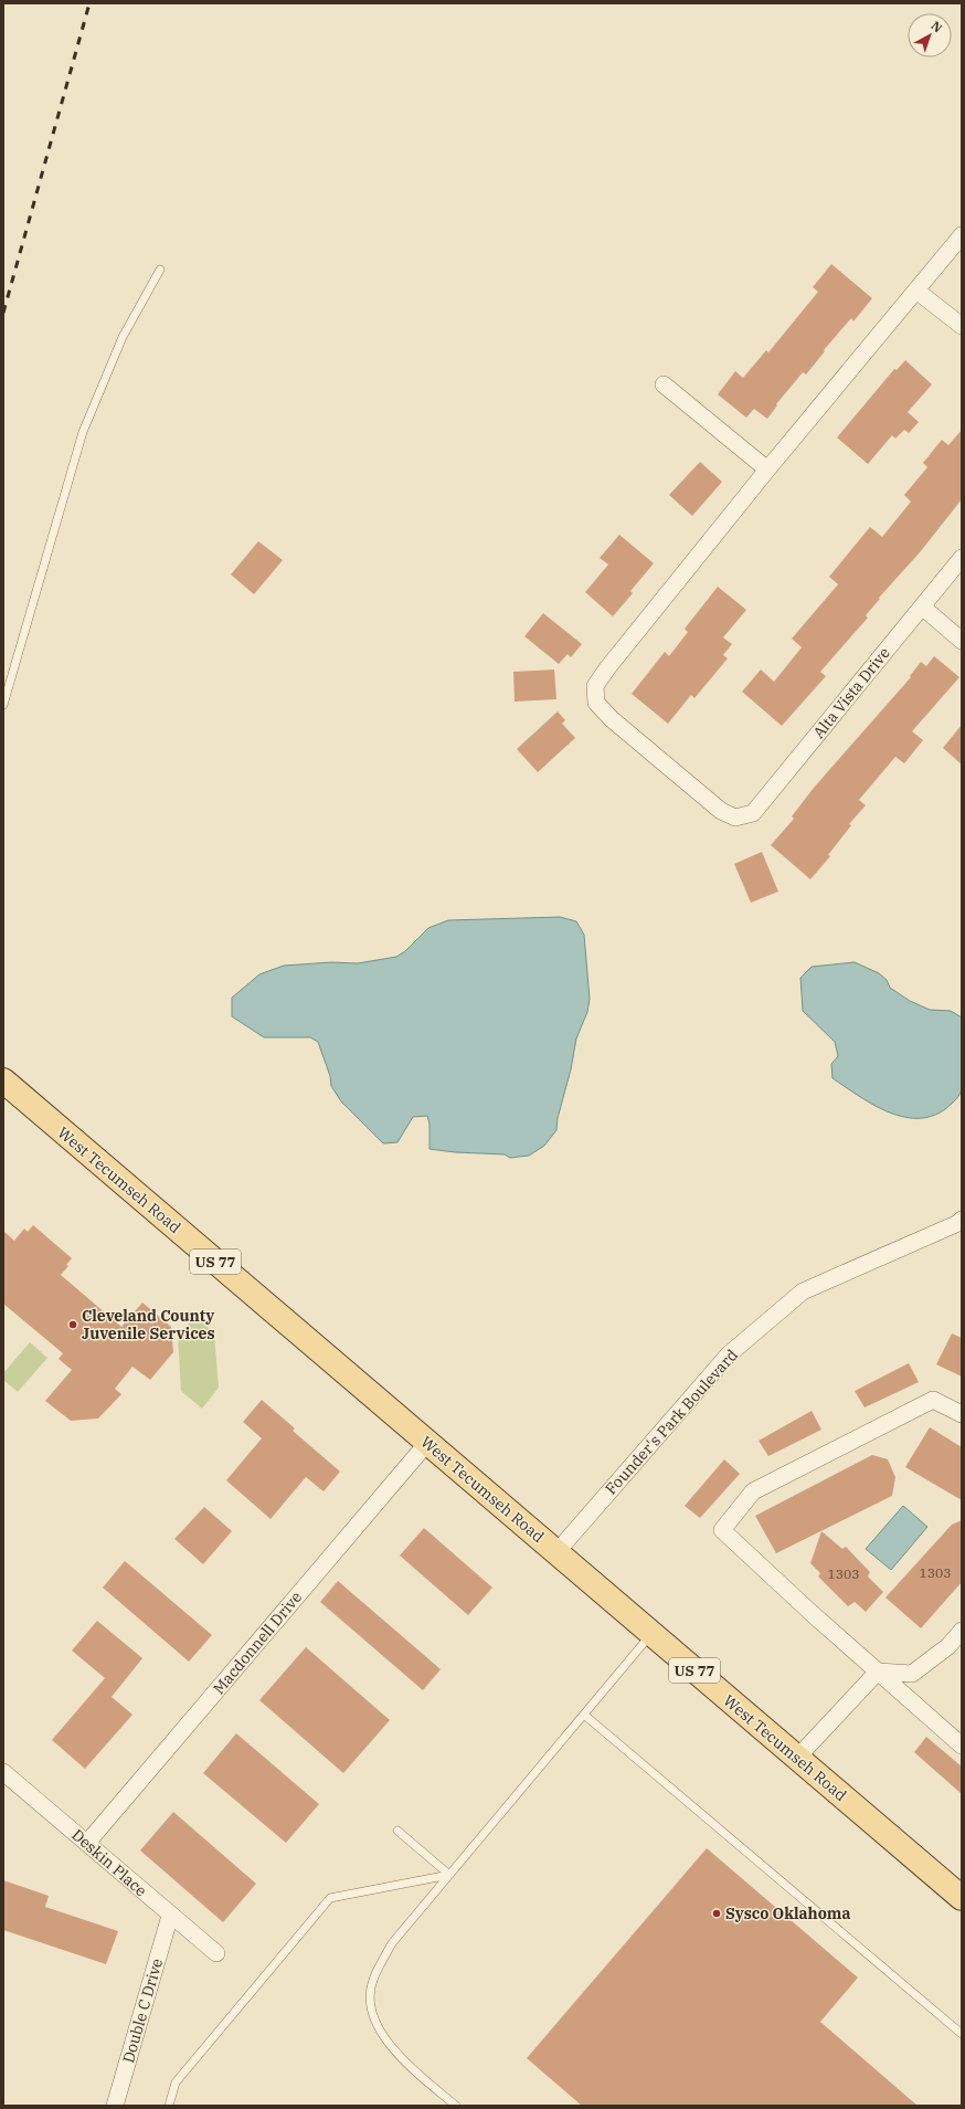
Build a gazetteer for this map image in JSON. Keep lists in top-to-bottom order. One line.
{"streets":{"main road":["West Tecumseh Road","US 77"],"street":["Alta Vista Drive","Founder's Park Boulevard","Macdonnell Drive","Deskin Place","Double C Drive"]},"crossings":[["West Tecumseh Road","Founder's Park Boulevard"],["West Tecumseh Road","Macdonnell Drive"],["Macdonnell Drive","Deskin Place"],["Deskin Place","Double C Drive"]],"places":["Cleveland County Juvenile Services","Sysco Oklahoma"],"house_numbers":["1303","1303"],"north":"top right"}
